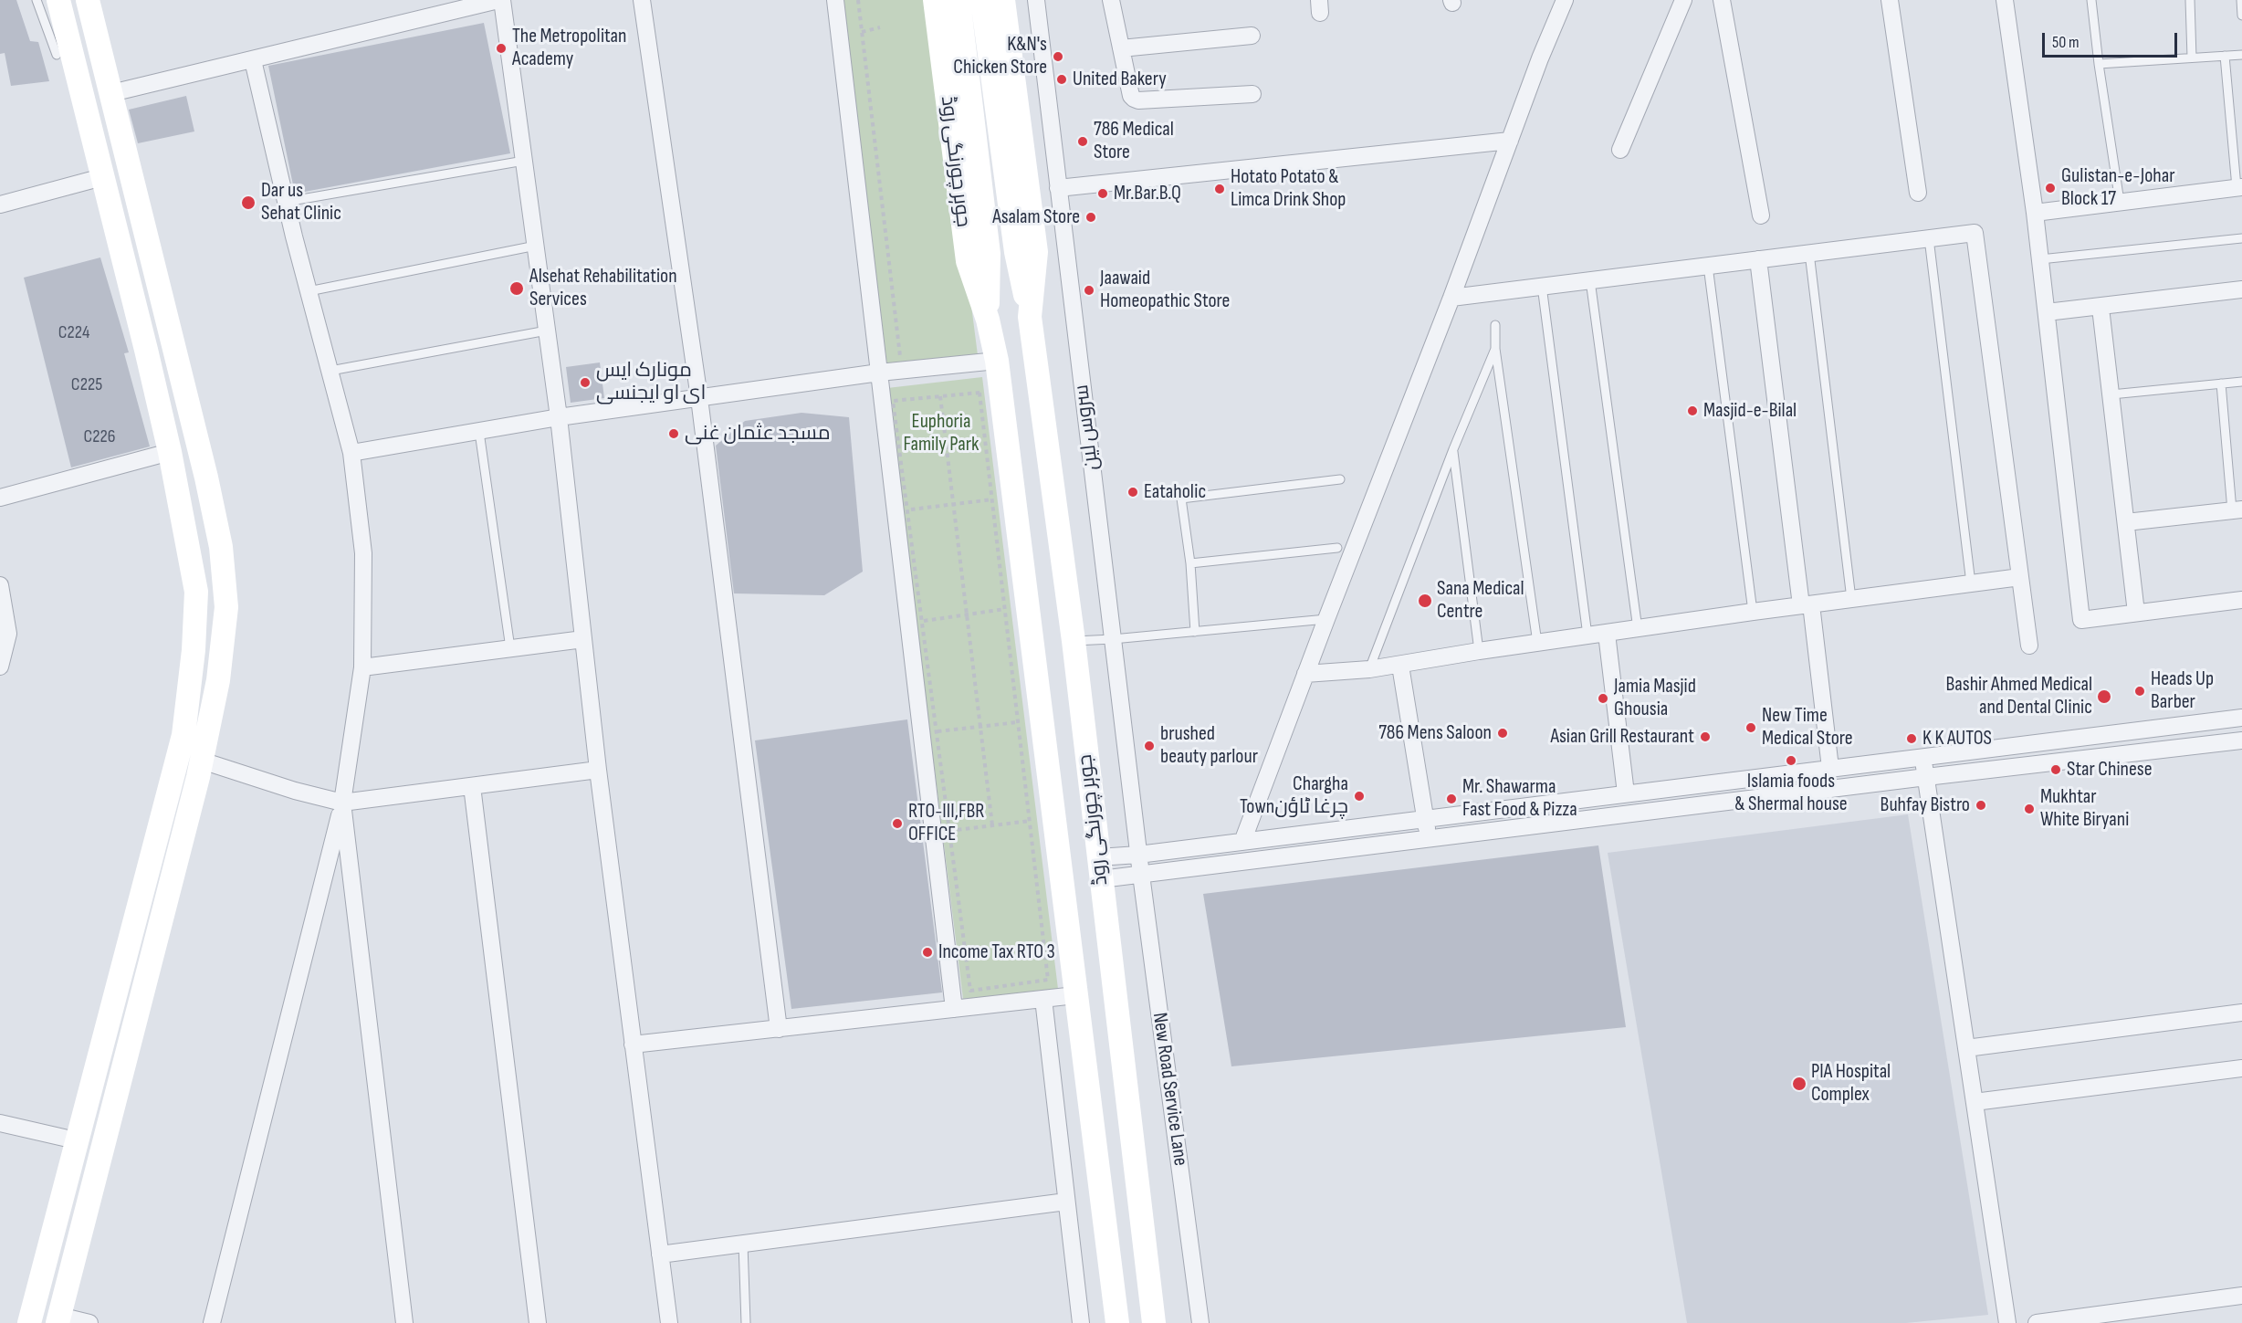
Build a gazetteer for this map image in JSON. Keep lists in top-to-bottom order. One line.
{"streets":{"main road":["جوہر چورنگی روڈ"],"street":["سروس لین","New Road Service Lane"]},"crossings":[["سروس لین","New Road Service Lane"]],"parks":["Euphoria Family Park"],"places":["The Metropolitan Academy","K&N's Chicken Store","United Bakery","786 Medical Store","Gulistan-e-Johar Block 17","Hotato Potato & Limca Drink Shop","Mr.Bar.B.Q","Dar us Sehat Clinic","Asalam Store","Alsehat Rehabilitation Services","Jaawaid Homeopathic Store","مونارک ایس ای او ایجنسی","Masjid-e-Bilal","مسجد عثمان غنی","Eataholic","Sana Medical Centre","Heads Up Barber","Bashir Ahmed Medical and Dental Clinic","Jamia Masjid Ghousia","New Time Medical Store","786 Mens Saloon","Asian Grill Restaurant","K K AUTOS","brushed beauty parlour","Islamia foods & Shermal house","Star Chinese","Chargha Townچرغا ٹاؤن","Mr. Shawarma Fast Food & Pizza","Buhfay Bistro","Mukhtar White Biryani","RTO-III,FBR OFFICE","Income Tax RTO 3","PIA Hospital Complex"],"house_numbers":["C224","C225","C226"],"scale_bar":"50 m"}
